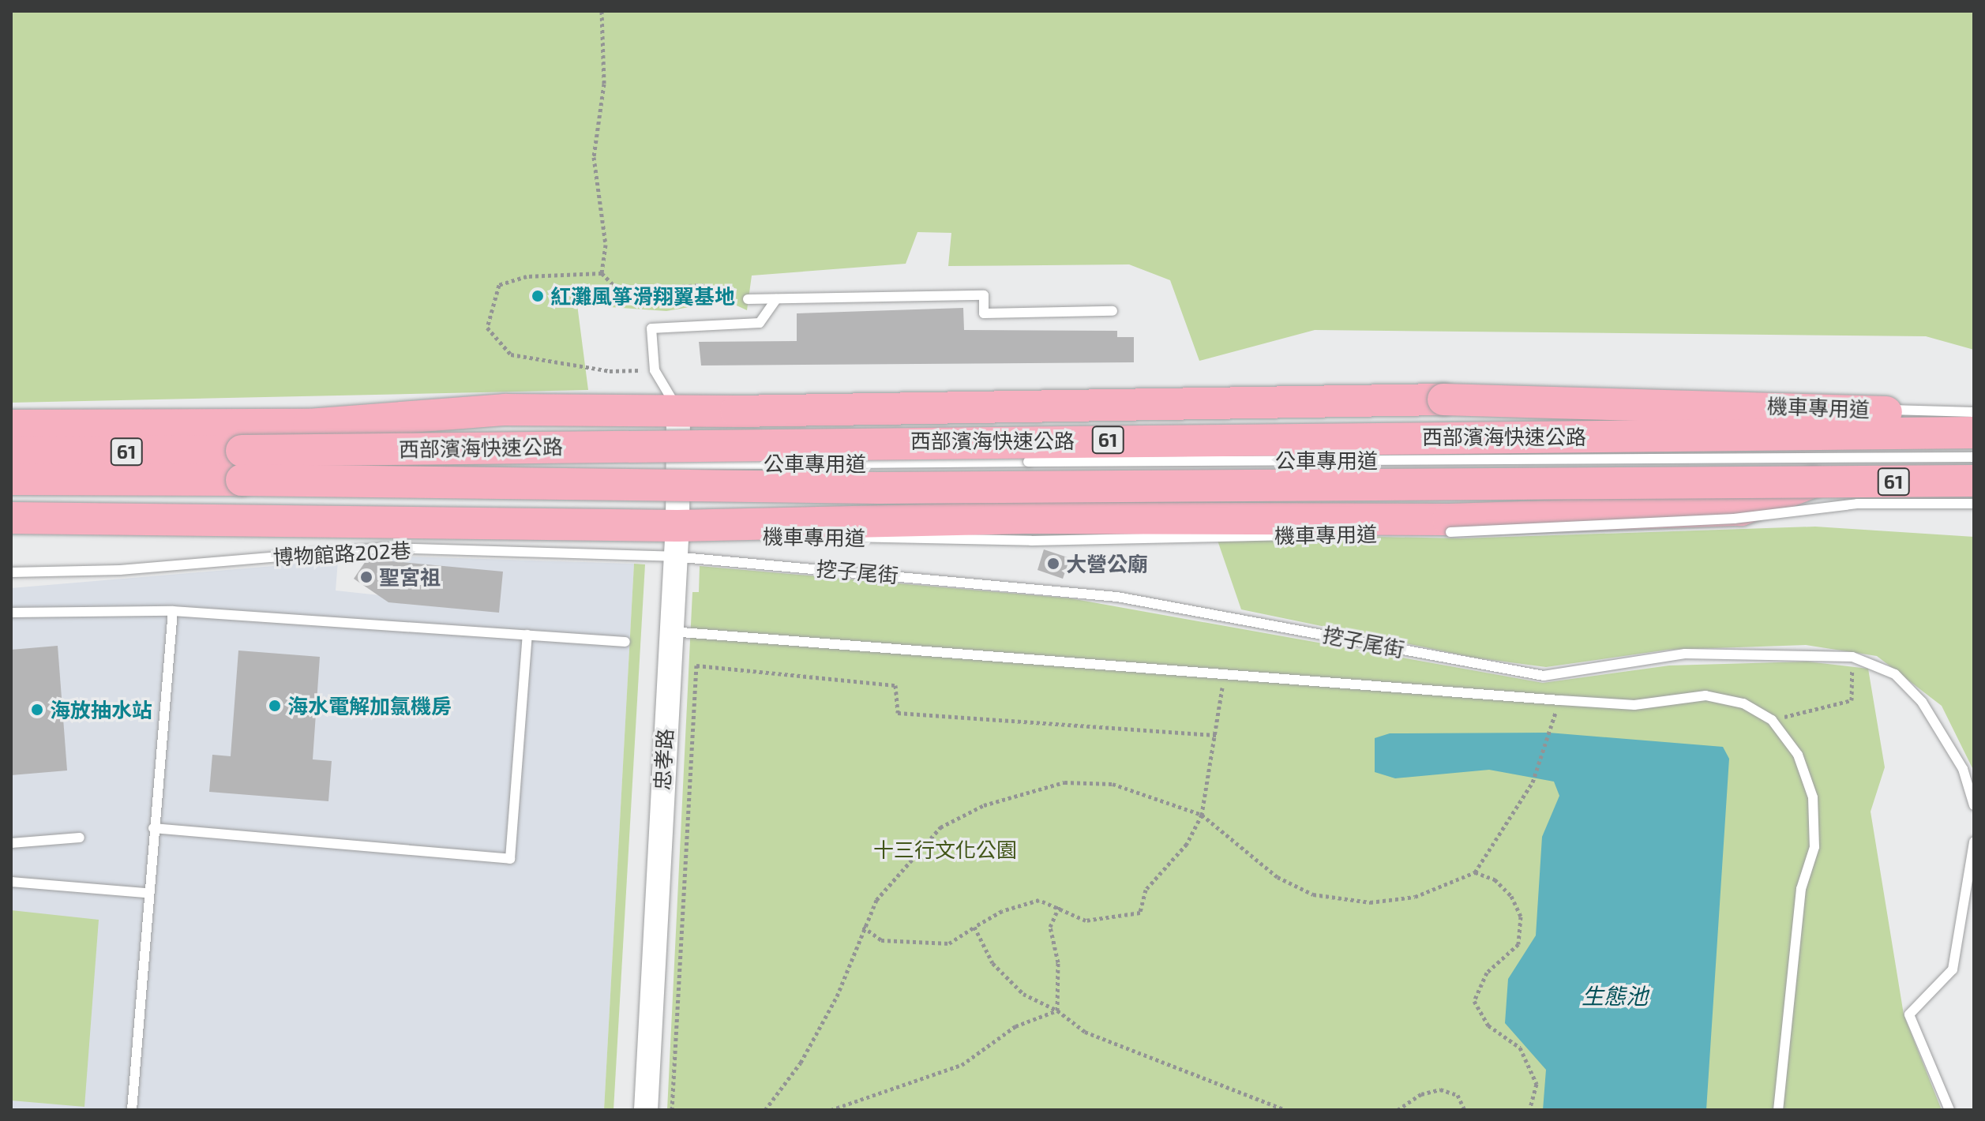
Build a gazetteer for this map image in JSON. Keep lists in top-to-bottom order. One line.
{"streets":{"highway":["西部濱海快速公路","61"],"street":["忠孝路"],"lane":["機車專用道","公車專用道","博物館路202巷","挖子尾街"]},"crossings":[["機車專用道","忠孝路"],["西部濱海快速公路","61"],["公車專用道","忠孝路"],["博物館路202巷","挖子尾街"],["博物館路202巷","忠孝路"],["挖子尾街","忠孝路"]],"water":["生態池"],"parks":["十三行文化公園"],"places":["紅灘風箏滑翔翼基地","大營公廟","聖宮祖","海水電解加氯機房","海放抽水站"]}
